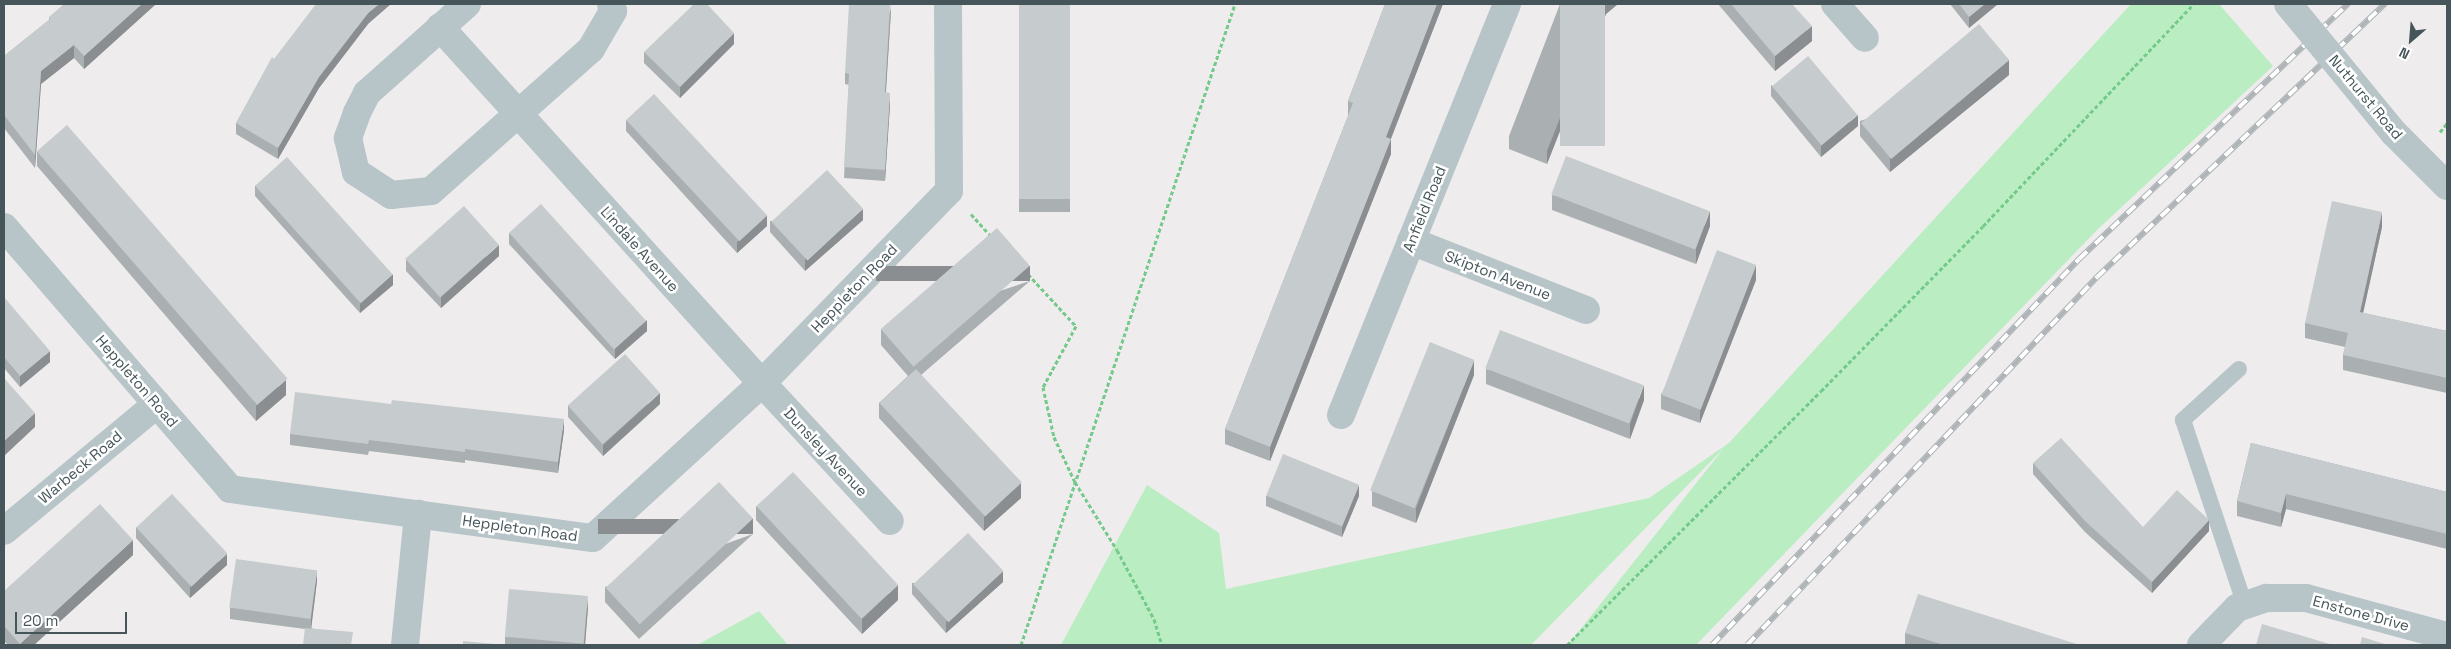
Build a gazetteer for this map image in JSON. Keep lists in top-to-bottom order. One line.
{"streets":{"street":["Nuthurst Road","Anfield Road","Lindale Avenue","Skipton Avenue","Heppleton Road","Dunsley Avenue","Warbeck Road","Enstone Drive"]},"crossings":[["Anfield Road","Skipton Avenue"],["Lindale Avenue","Heppleton Road"],["Lindale Avenue","Dunsley Avenue"],["Heppleton Road","Dunsley Avenue"],["Heppleton Road","Warbeck Road"]],"scale_bar":"20 m","north":"bottom left"}
